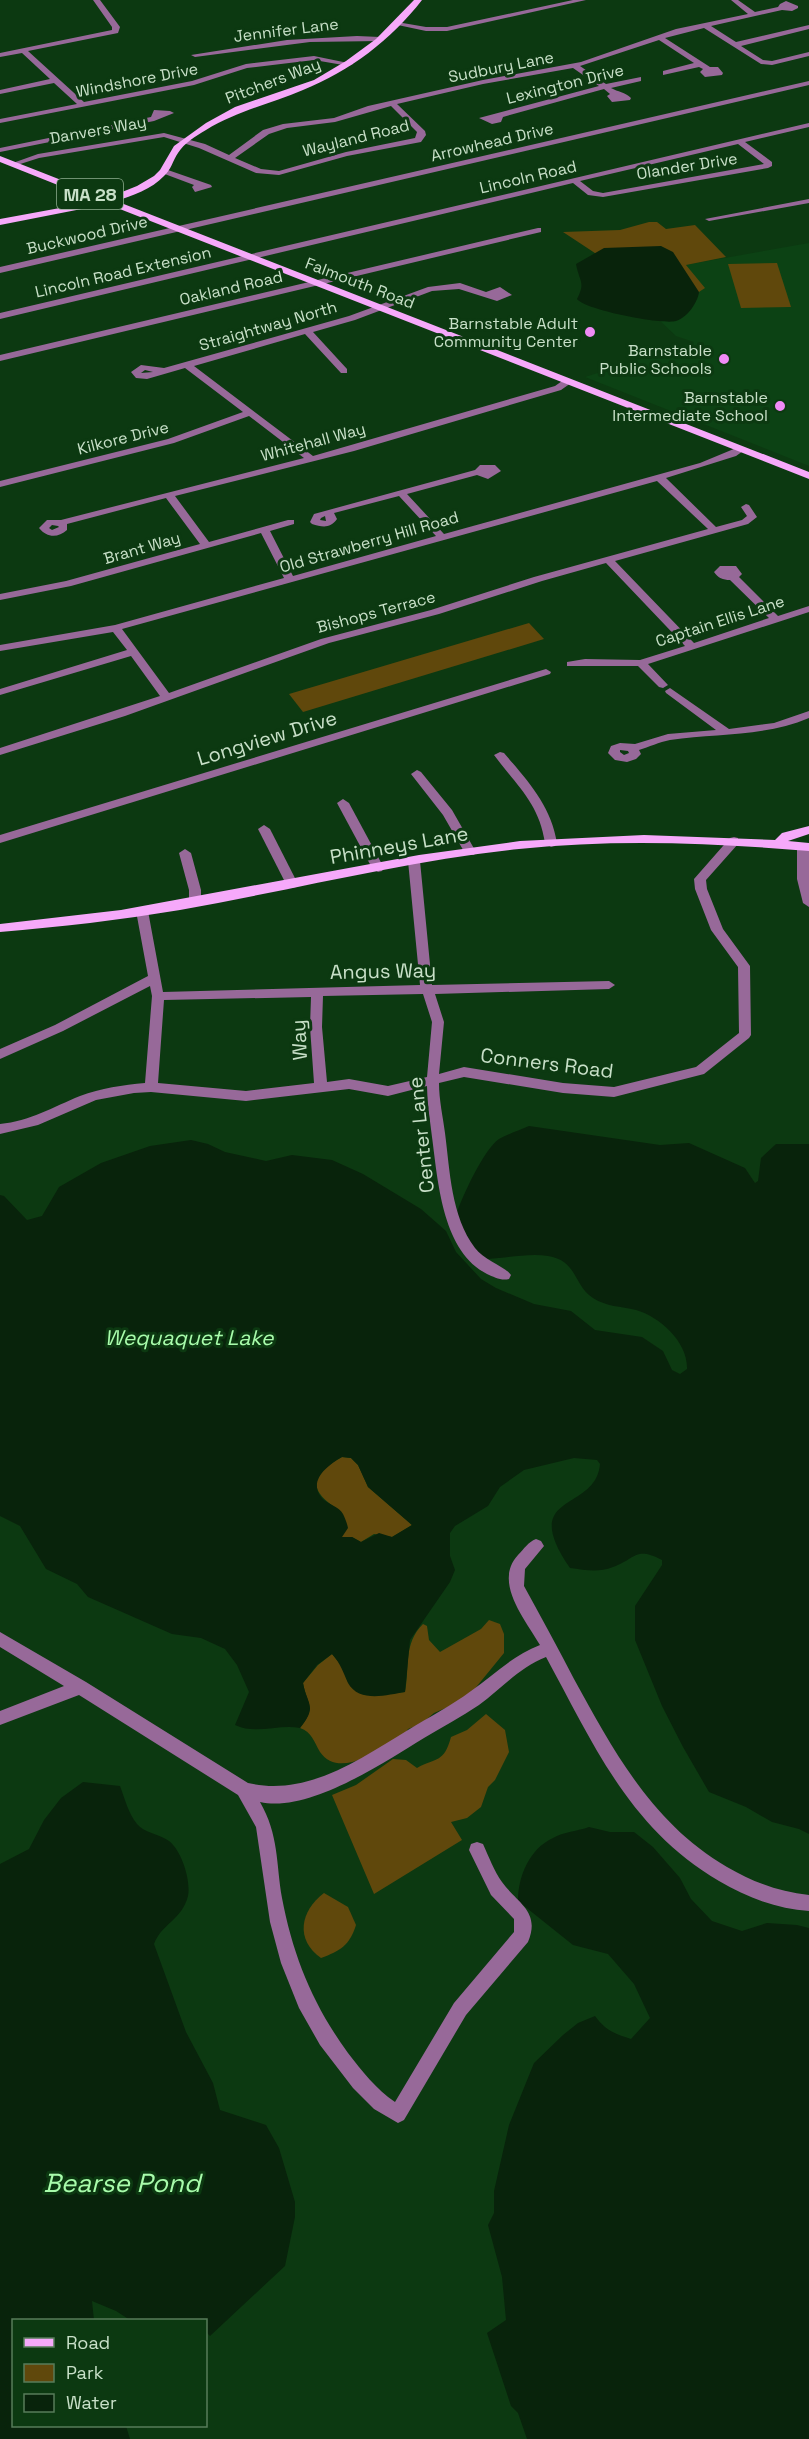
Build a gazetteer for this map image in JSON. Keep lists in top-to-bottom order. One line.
{"streets":{"main road":["Pitchers Way","MA 28","Falmouth Road","Phinneys Lane"],"street":["Jennifer Lane","Sudbury Lane","Windshore Drive","Lexington Drive","Danvers Way","Wayland Road","Arrowhead Drive","Olander Drive","Lincoln Road","Buckwood Drive","Lincoln Road Extension","Oakland Road","Straightway North","Kilkore Drive","Whitehall Way","Old Strawberry Hill Road","Brant Way","Bishops Terrace","Captain Ellis Lane","Longview Drive","Angus Way","Way","Conners Road","Center Lane"]},"crossings":[["Jennifer Lane","Pitchers Way"],["Sudbury Lane","Wayland Road"],["Windshore Drive","Pitchers Way"],["Pitchers Way","Danvers Way"],["Pitchers Way","Wayland Road"],["Pitchers Way","Falmouth Road"],["Danvers Way","Wayland Road"],["Danvers Way","Falmouth Road"],["Arrowhead Drive","Buckwood Drive"],["Arrowhead Drive","Falmouth Road"],["Olander Drive","Lincoln Road"],["Lincoln Road","Lincoln Road Extension"],["Lincoln Road","Falmouth Road"],["Buckwood Drive","Falmouth Road"],["Lincoln Road Extension","Falmouth Road"],["Falmouth Road","Oakland Road"],["Falmouth Road","Straightway North"],["Falmouth Road","Whitehall Way"],["Falmouth Road","Old Strawberry Hill Road"],["Phinneys Lane","Conners Road"],["Phinneys Lane","Center Lane"],["Angus Way","Way"],["Angus Way","Center Lane"],["Way","Conners Road"],["Conners Road","Center Lane"]],"water":["Wequaquet Lake","Bearse Pond"],"places":["Barnstable Adult Community Center","Barnstable Public Schools","Barnstable Intermediate School"],"legend":["Road","Park","Water"]}
